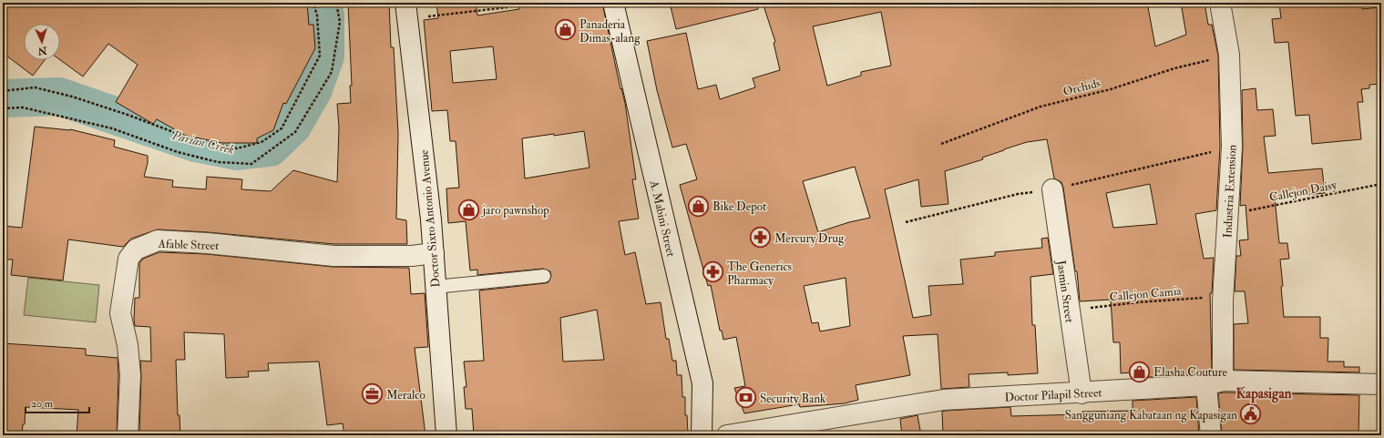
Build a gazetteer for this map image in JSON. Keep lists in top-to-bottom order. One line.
{"streets":{"street":["Industria Extension","Doctor Sixto Antonio Avenue","A. Mabini Street","Afable Street","Jasmin Street","Doctor Pilapil Street"],"path":["Orchids","Callejon Daisy","Callejon Camia"]},"crossings":[["Orchids","Industria Extension"],["Callejon Daisy","Industria Extension"],["Industria Extension","Callejon Camia"],["Industria Extension","Doctor Pilapil Street"],["Doctor Sixto Antonio Avenue","Afable Street"],["Jasmin Street","Callejon Camia"],["Jasmin Street","Doctor Pilapil Street"]],"districts":["Kapasigan"],"water":["Parian Creek"],"places":{"shop":["Panaderia Dimas-alang","Bike Depot","jaro pawnshop","Elasha Couture"],"pharmacy":["Mercury Drug","The Generics Pharmacy"],"office":["Meralco"],"bank":["Security Bank"],"public building":["Sangguniang Kabataan ng Kapasigan"]},"scale_bar":"20 m","north":"bottom"}
